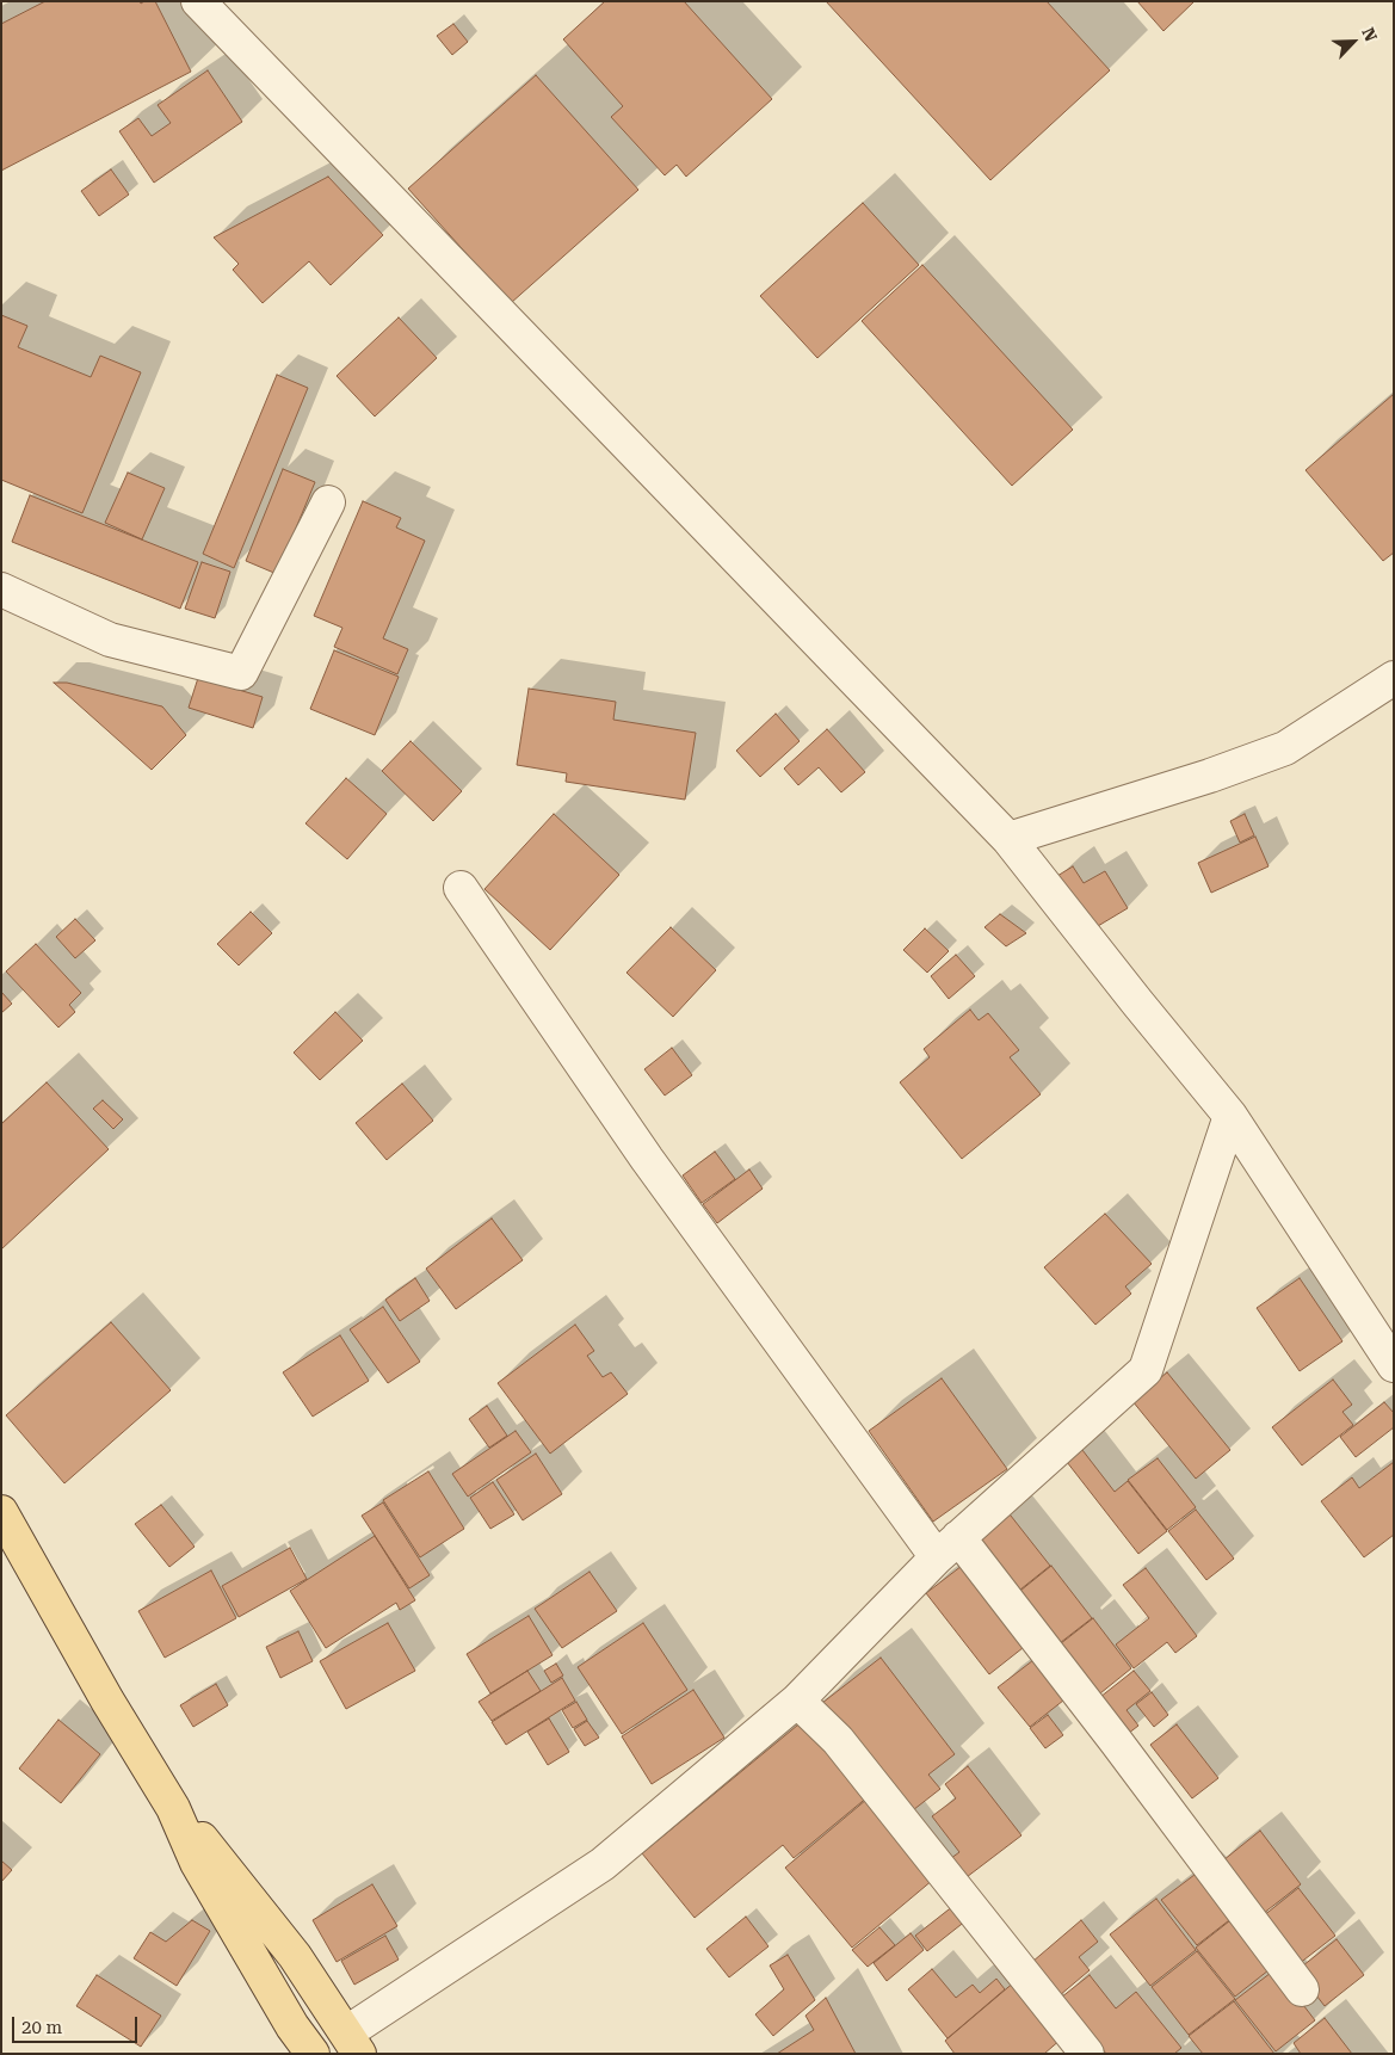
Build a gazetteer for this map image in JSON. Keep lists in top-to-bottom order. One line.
{"scale_bar":"20 m","north":"top right"}
